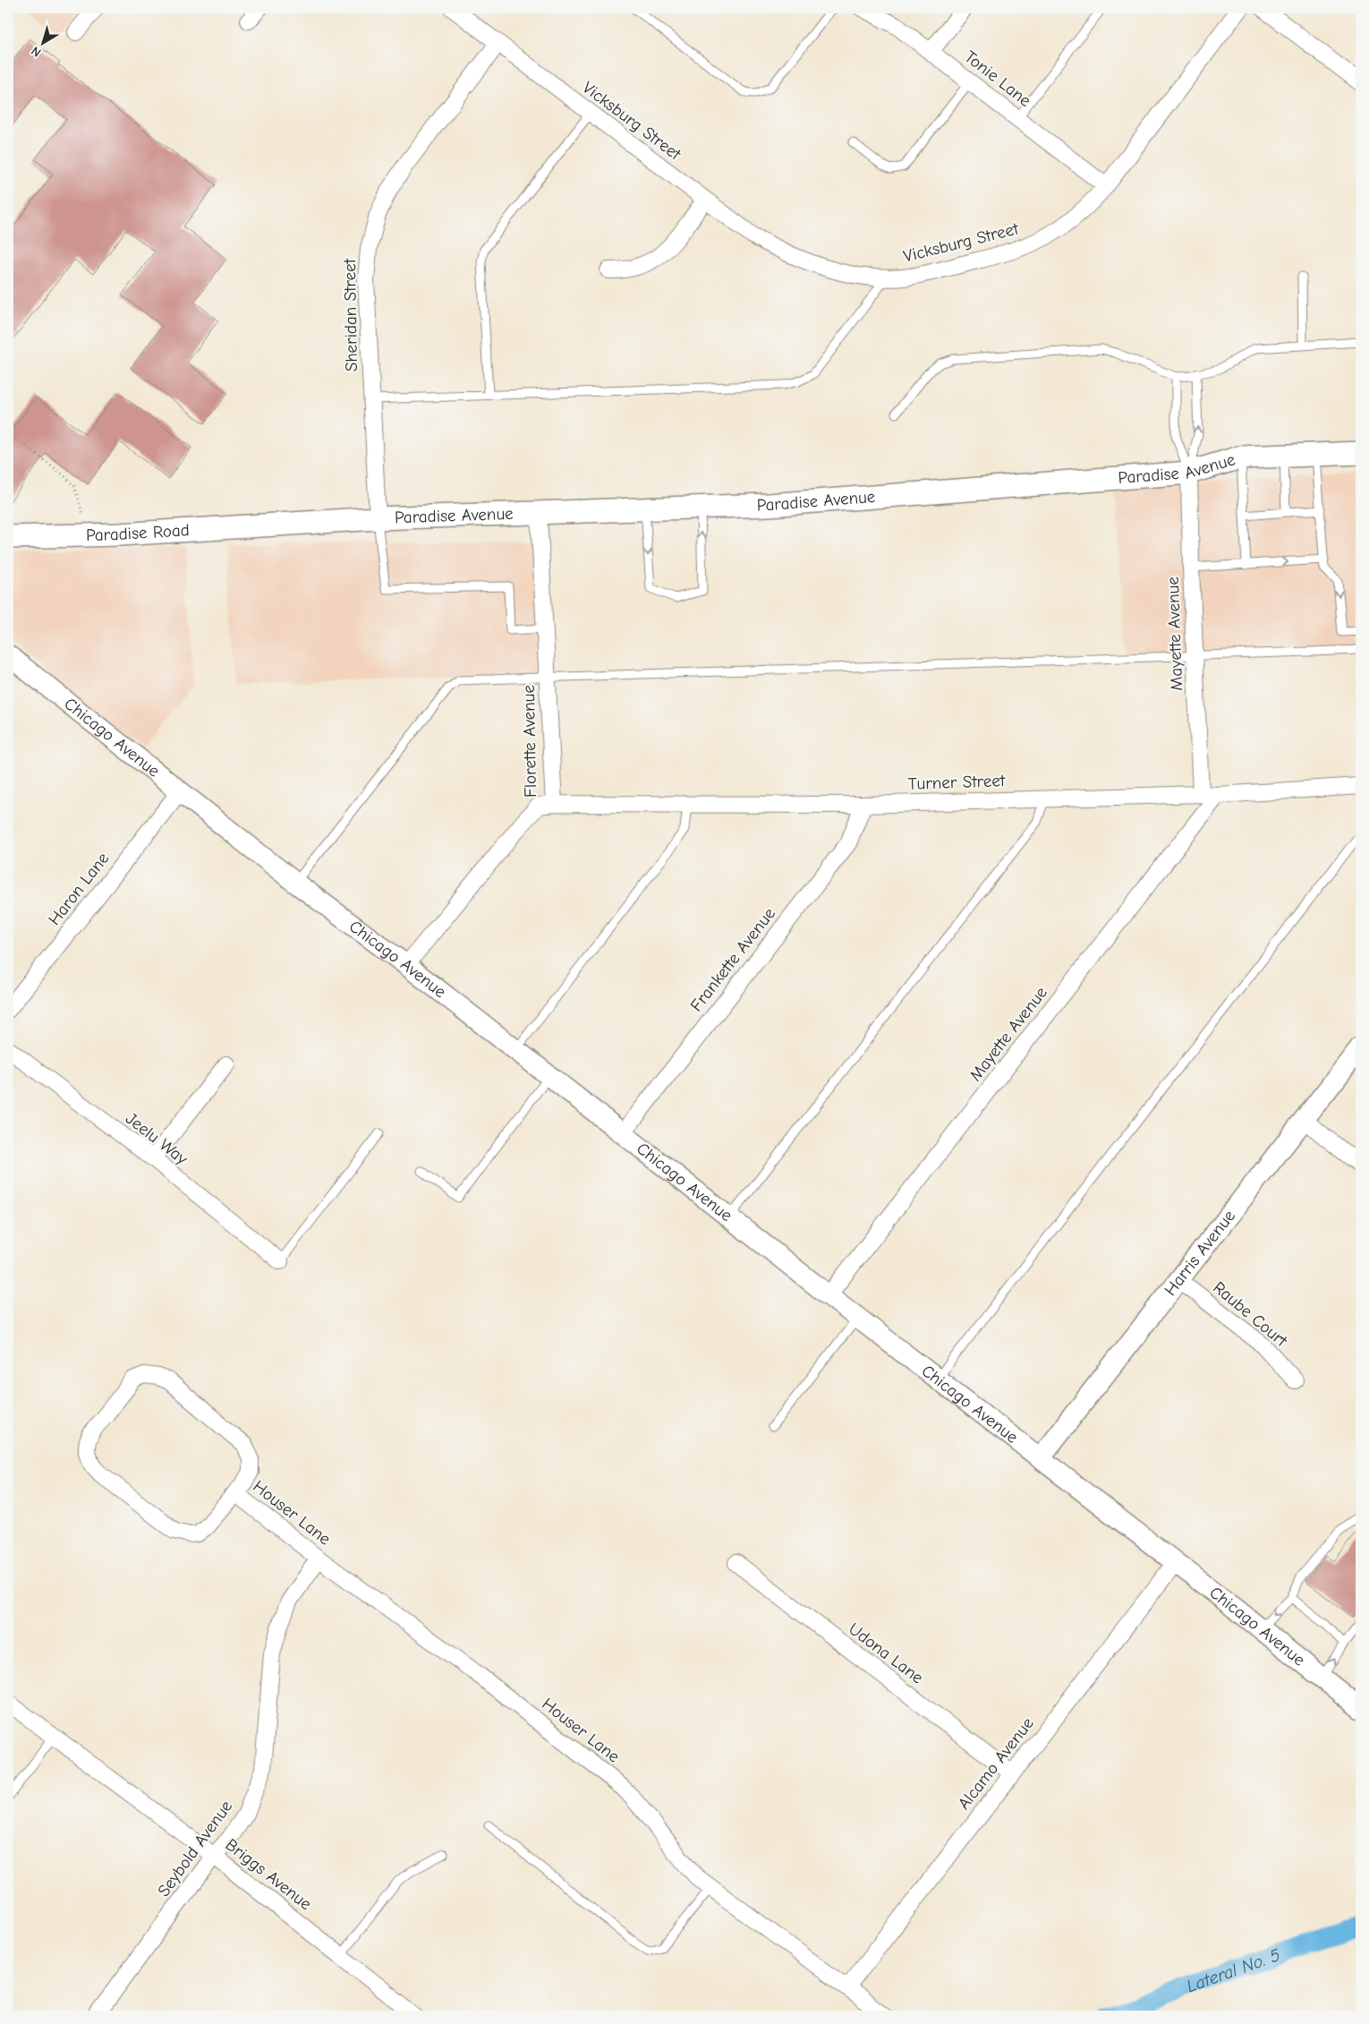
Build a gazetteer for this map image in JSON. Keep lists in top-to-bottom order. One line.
{"streets":{"main road":["Paradise Avenue","Paradise Road"],"street":["Tonie Lane","Vicksburg Street","Sheridan Street","Mayette Avenue","Chicago Avenue","Florette Avenue","Turner Street","Haron Lane","Frankette Avenue","Jeelu Way","Harris Avenue","Raube Court","Houser Lane","Udona Lane","Alcamo Avenue","Seybold Avenue","Briggs Avenue"]},"crossings":[["Tonie Lane","Vicksburg Street"],["Vicksburg Street","Sheridan Street"],["Sheridan Street","Paradise Avenue"],["Paradise Avenue","Paradise Road"],["Paradise Avenue","Mayette Avenue"],["Paradise Avenue","Florette Avenue"],["Mayette Avenue","Chicago Avenue"],["Mayette Avenue","Turner Street"],["Chicago Avenue","Florette Avenue"],["Chicago Avenue","Haron Lane"],["Chicago Avenue","Frankette Avenue"],["Chicago Avenue","Harris Avenue"],["Chicago Avenue","Alcamo Avenue"],["Florette Avenue","Turner Street"],["Turner Street","Frankette Avenue"],["Harris Avenue","Raube Court"],["Houser Lane","Alcamo Avenue"],["Houser Lane","Seybold Avenue"],["Udona Lane","Alcamo Avenue"],["Seybold Avenue","Briggs Avenue"]],"water":["Lateral No. 5"],"north":"bottom left"}
